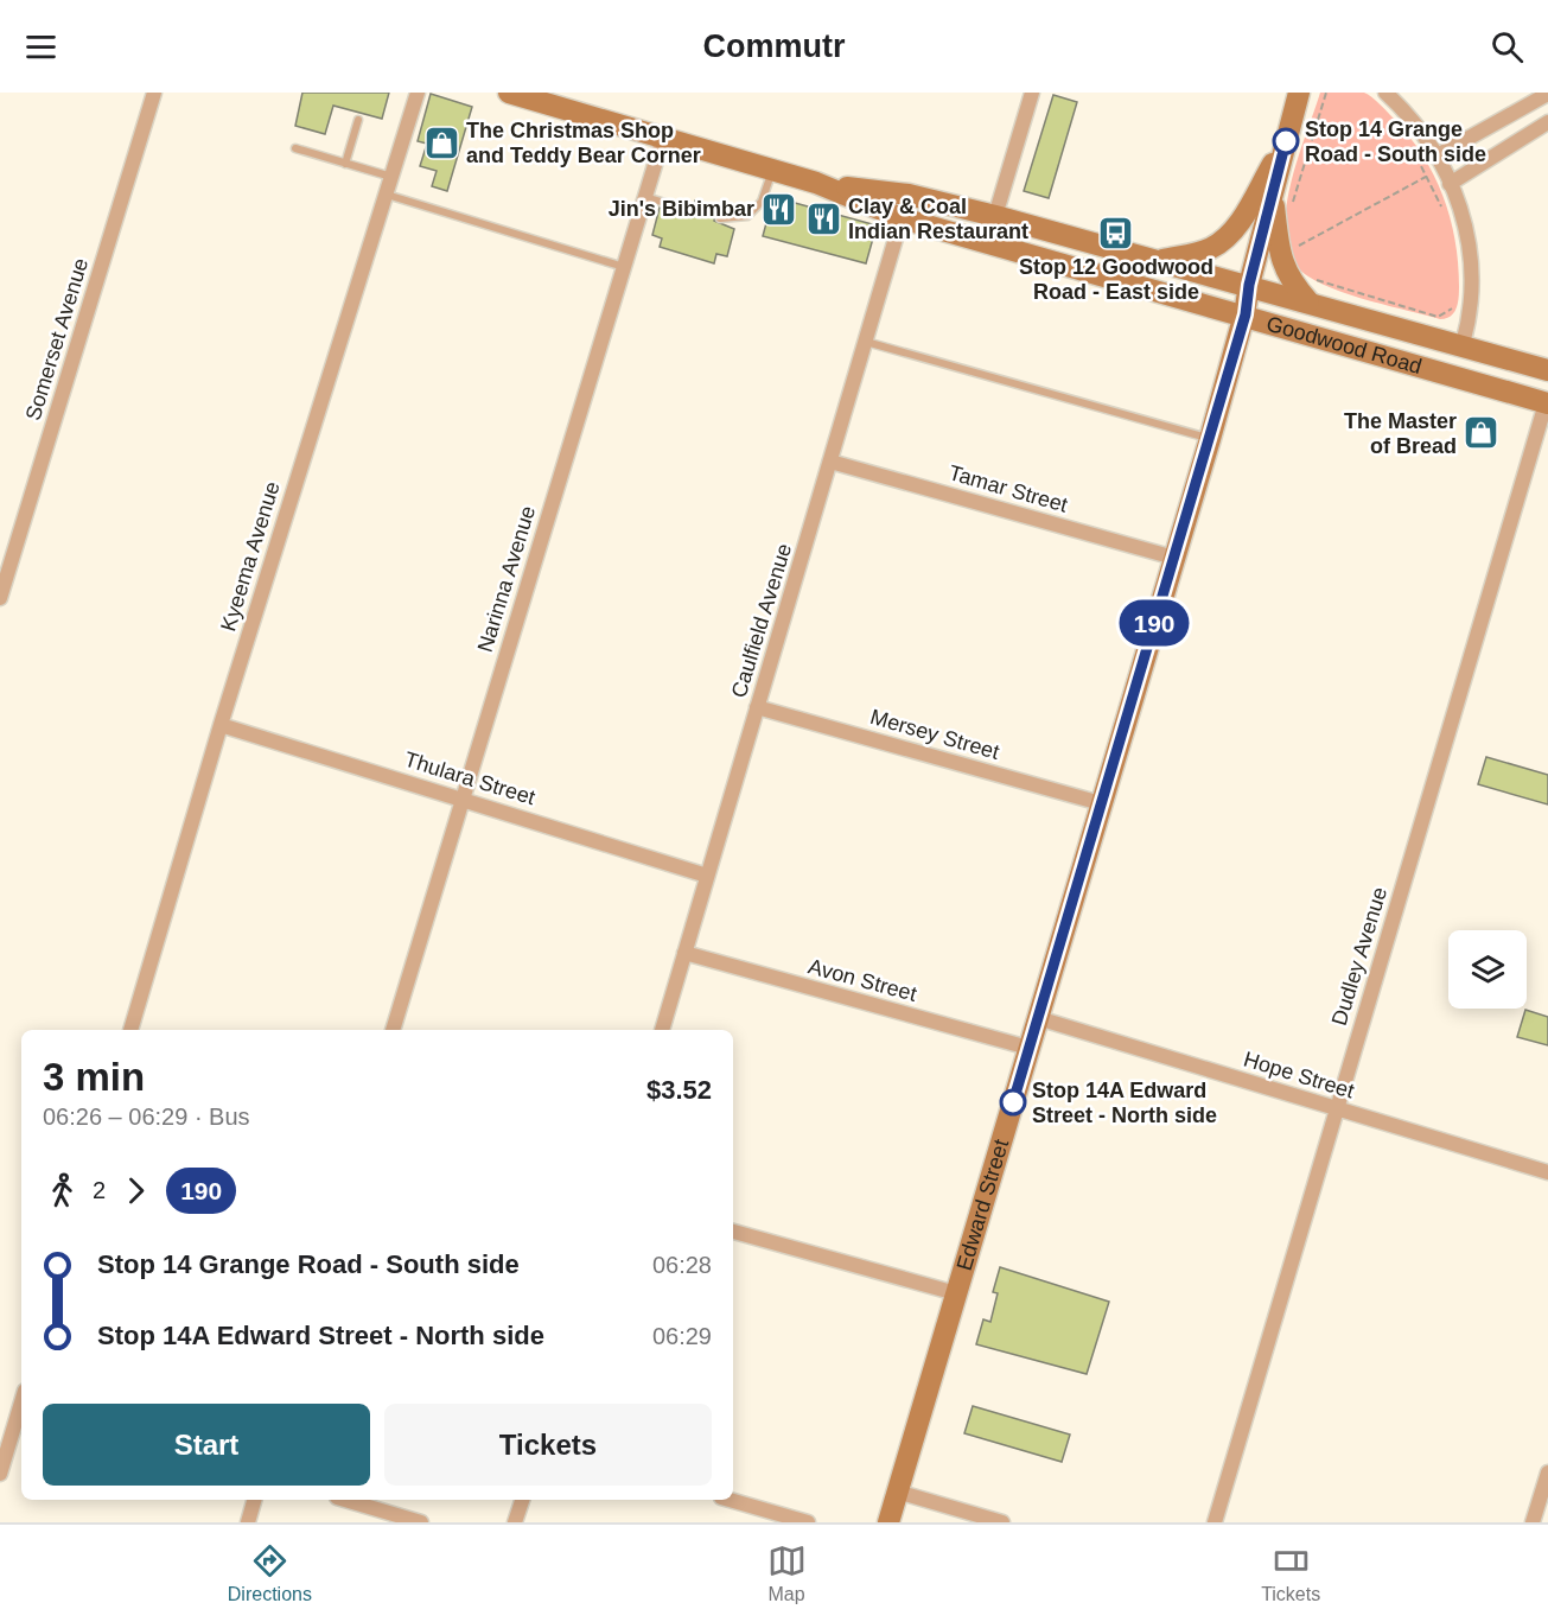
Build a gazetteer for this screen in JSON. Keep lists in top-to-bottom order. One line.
{"streets":{"main road":["Goodwood Road","Edward Street"],"street":["Somerset Avenue","Tamar Street","Kyeema Avenue","Narinna Avenue","Caulfield Avenue","Mersey Street","Thulara Street","Dudley Avenue","Avon Street","Hope Street"]},"crossings":[["Goodwood Road","Narinna Avenue"],["Goodwood Road","Caulfield Avenue"],["Goodwood Road","Dudley Avenue"],["Goodwood Road","Edward Street"],["Tamar Street","Caulfield Avenue"],["Tamar Street","Edward Street"],["Kyeema Avenue","Thulara Street"],["Narinna Avenue","Thulara Street"],["Caulfield Avenue","Mersey Street"],["Caulfield Avenue","Thulara Street"],["Caulfield Avenue","Avon Street"],["Mersey Street","Edward Street"],["Dudley Avenue","Hope Street"],["Avon Street","Edward Street"],["Hope Street","Edward Street"]],"places":{"other":["Stop 14 Grange Road - South side","Stop 14A Edward Street - North side"],"shop":["The Christmas Shop and Teddy Bear Corner","The Master of Bread"],"restaurant":["Jin's Bibimbar","Clay & Coal Indian Restaurant"],"bus stop":["Stop 12 Goodwood Road - East side"]},"lines":["bus line 190"],"page":{"header":"Commutr","on_map":"190","heading":["3 min","06:26 – 06:29 · Bus","$3.52"],"legs":["2","190"],"list":[{"name":"Stop 14 Grange Road - South side","value":"06:28"},{"name":"Stop 14A Edward Street - North side","value":"06:29"}],"buttons":["Start","Tickets"],"tabs":["Directions","Map","Tickets"]}}
